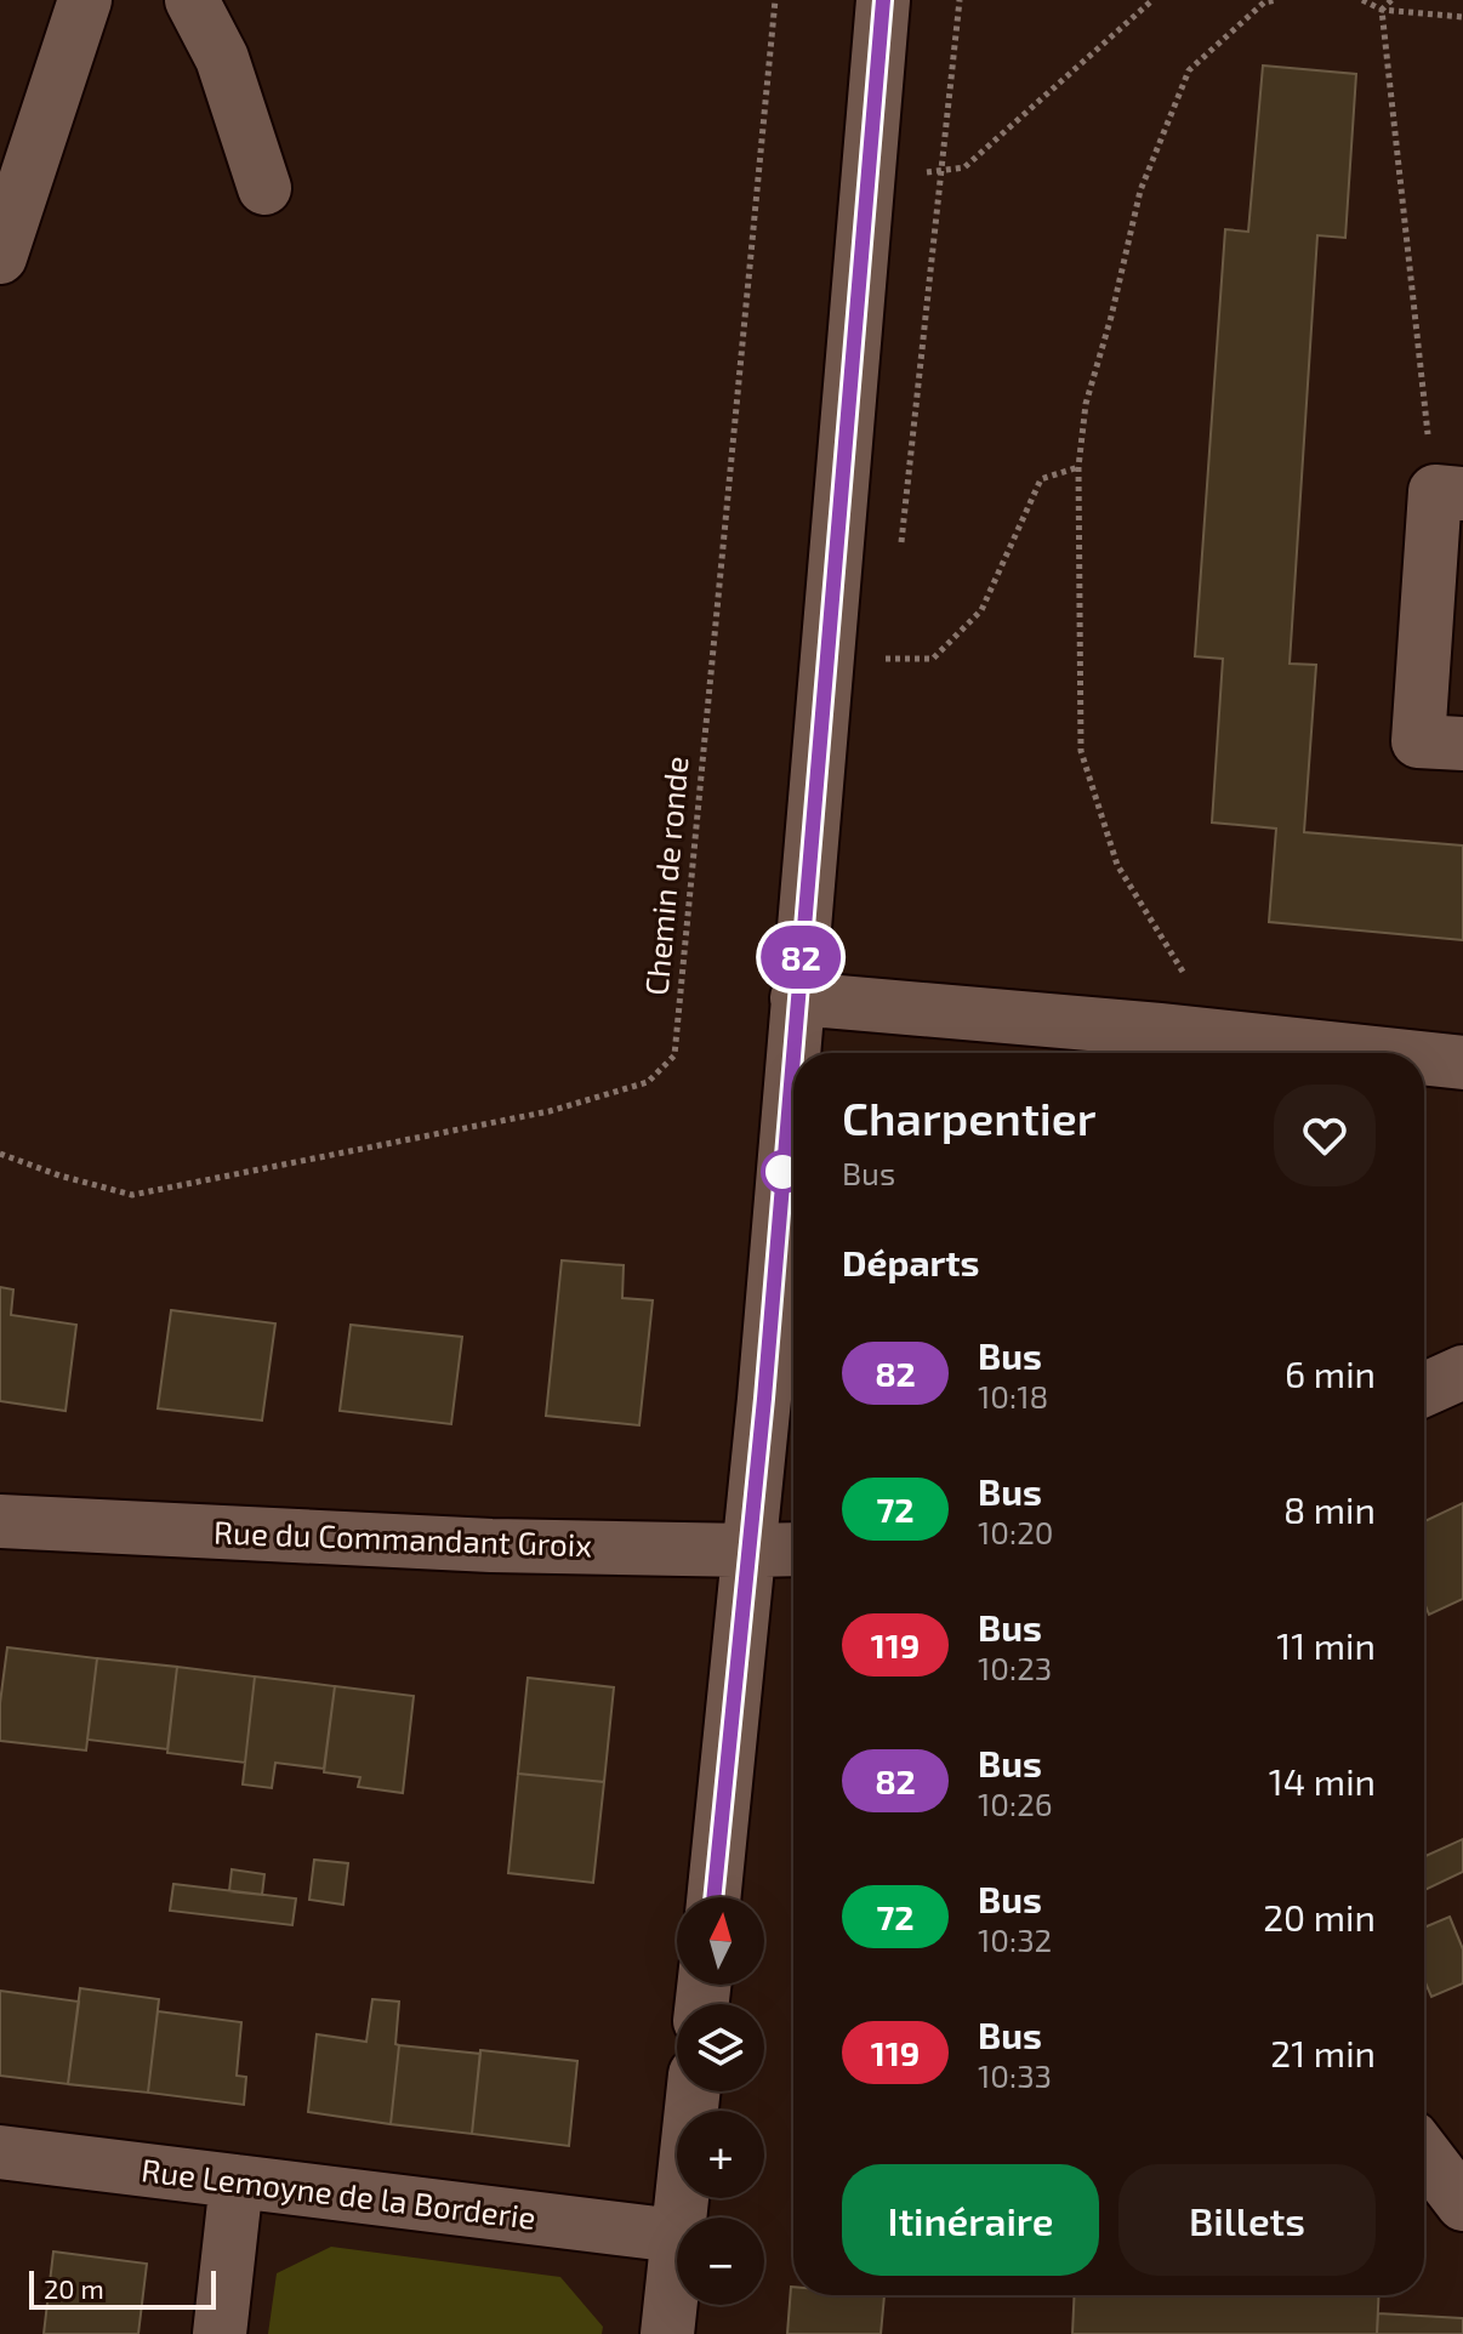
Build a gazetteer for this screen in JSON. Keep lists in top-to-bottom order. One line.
{"streets":{"street":["Rue du Commandant Groix","Rue Lemoyne de la Borderie"],"path":["Chemin de ronde"]},"lines":["bus line 82"],"scale_bar":"20 m","north":"top","page":{"on_map":"82","heading":[["Charpentier","Bus"],"Départs"],"list":[{"mark":"82","name":"Bus","note":"10:18","value":"6 min"},{"mark":"72","name":"Bus","note":"10:20","value":"8 min"},{"mark":"119","name":"Bus","note":"10:23","value":"11 min"},{"mark":"82","name":"Bus","note":"10:26","value":"14 min"},{"mark":"72","name":"Bus","note":"10:32","value":"20 min"},{"mark":"119","name":"Bus","note":"10:33","value":"21 min"}],"map_buttons":["+","−"],"buttons":["Itinéraire","Billets"],"scale":"20 m"}}
